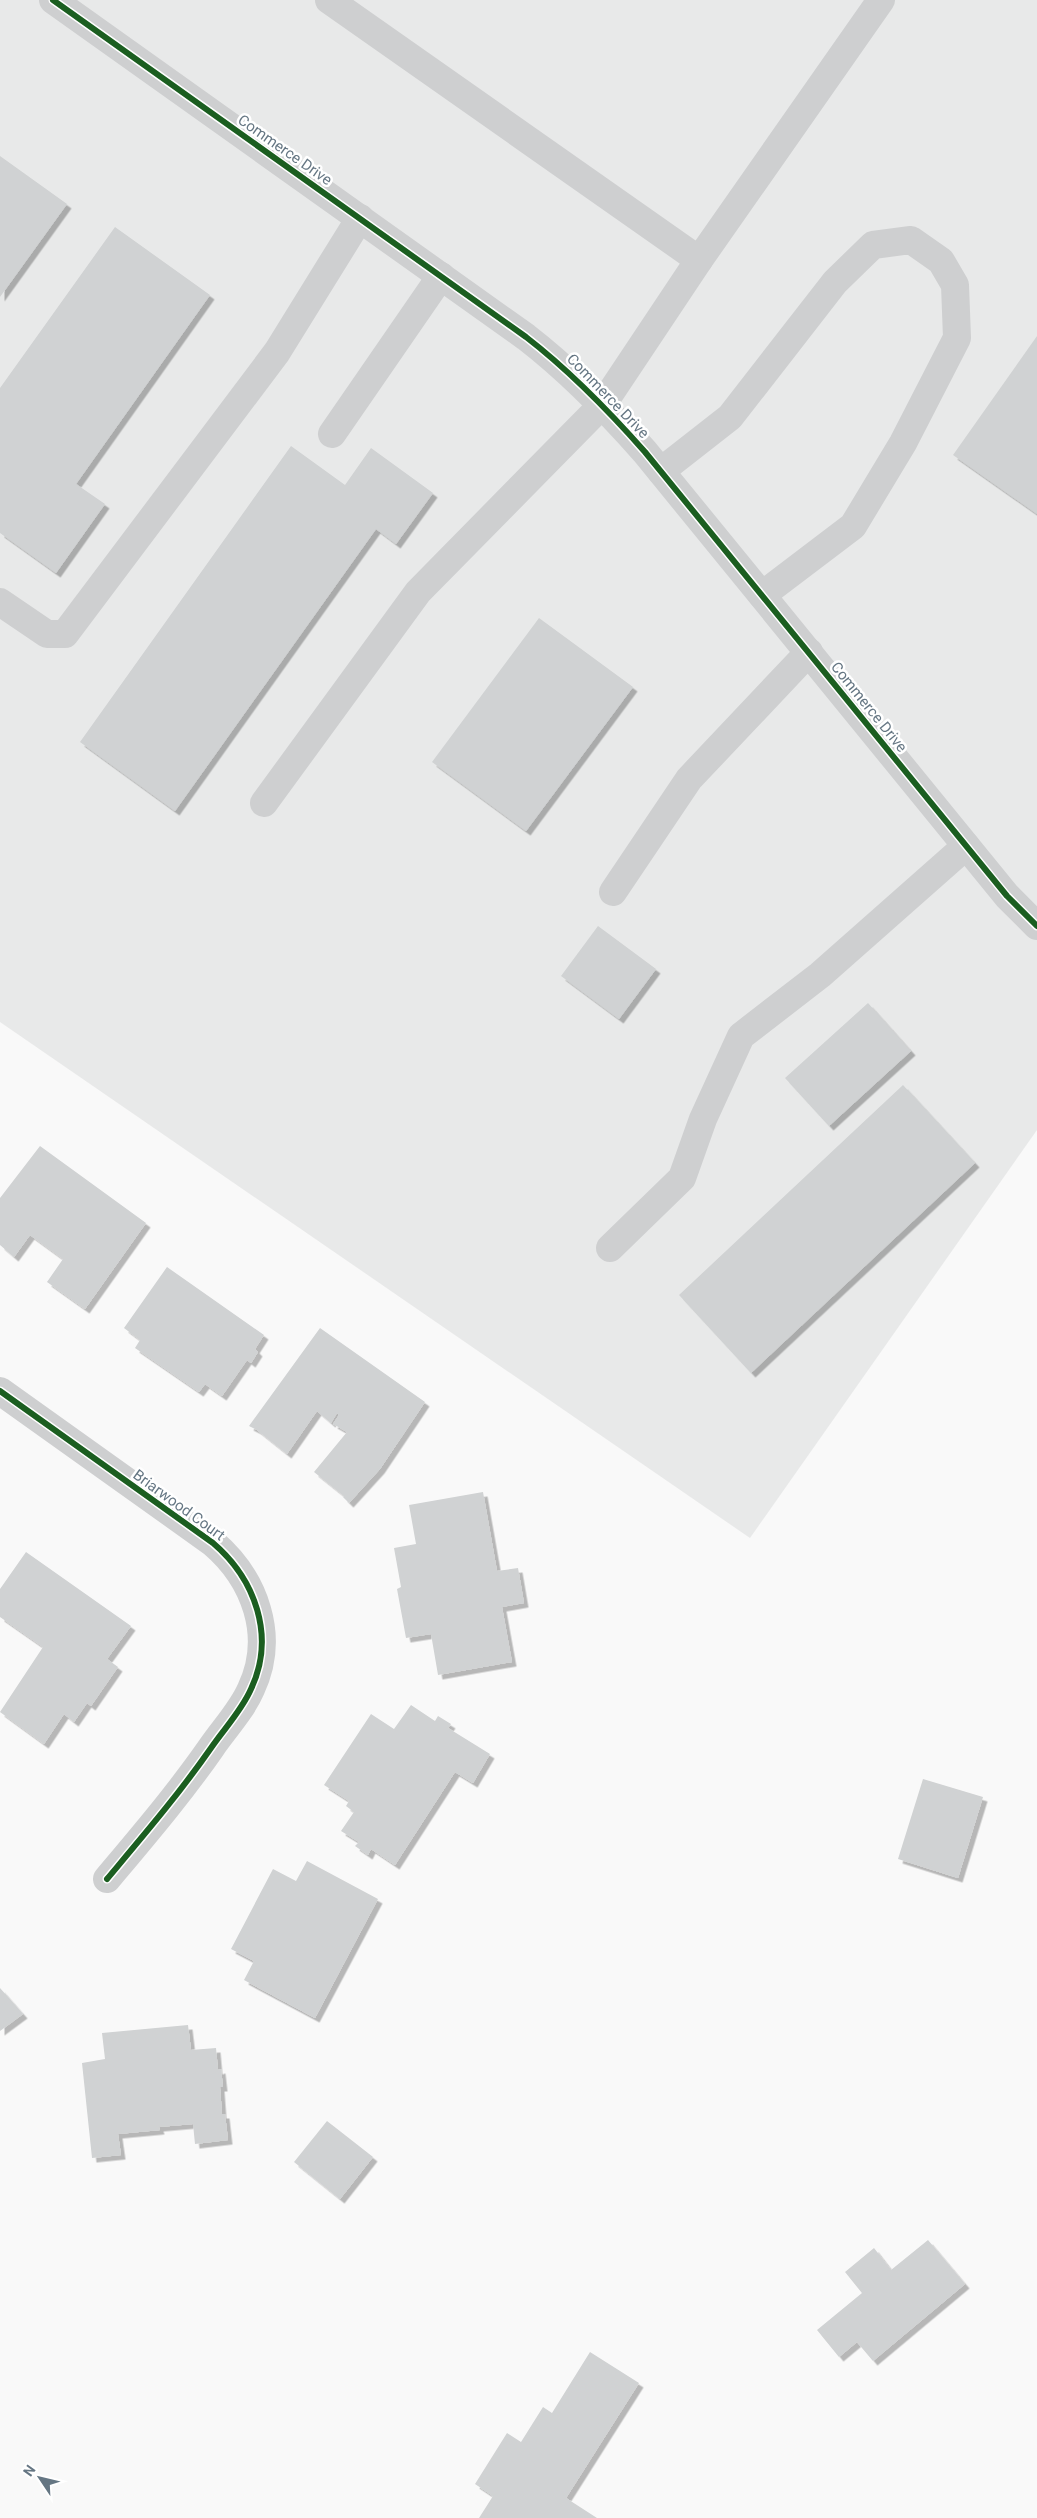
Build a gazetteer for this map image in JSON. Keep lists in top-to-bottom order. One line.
{"streets":{"street":["Commerce Drive","Briarwood Court"]},"north":"top left"}
